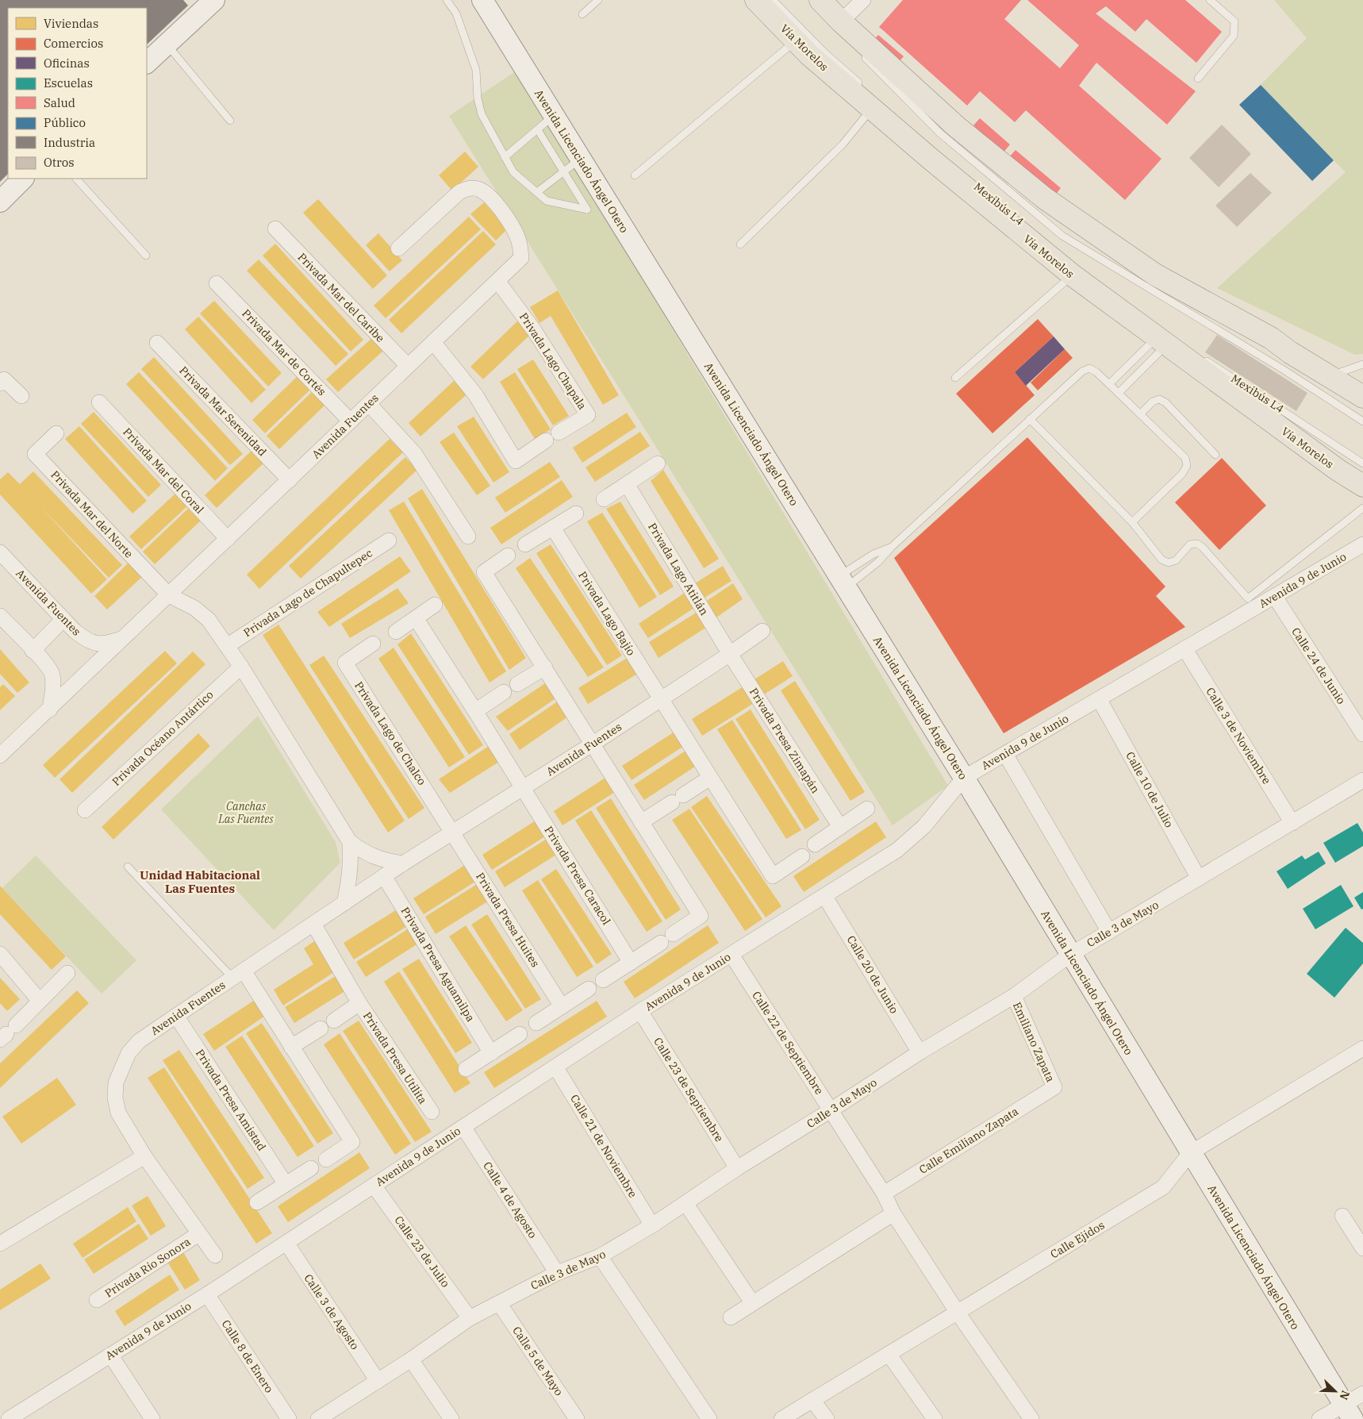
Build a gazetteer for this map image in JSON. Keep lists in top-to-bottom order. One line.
{"streets":{"main road":["Vía Morelos","Avenida Licenciado Ángel Otero"],"street":["Privada Mar del Caribe","Privada Mar de Cortés","Privada Lago Chapala","Privada Mar Serenidad","Avenida Fuentes","Privada Mar del Coral","Privada Mar del Norte","Privada Lago Atitlán","Avenida 9 de Junio","Privada Lago de Chapultepec","Privada Lago Bajío","Calle 24 de Junio","Privada Lago de Chalco","Calle 3 de Noviembre","Privada Océano Antártico","Privada Presa Zimapán","Calle 10 de Julio","Privada Presa Caracol","Privada Presa Huites","Calle 3 de Mayo","Privada Presa Aguamilpa","Calle 20 de Junio","Emiliano Zapata","Calle 22 de Septiembre","Privada Presa Utilita","Calle 23 de Septiembre","Privada Presa Amistad","Calle Emiliano Zapata","Calle 21 de Noviembre","Calle 4 de Agosto","Calle Ejidos","Calle 23 de Julio","Privada Río Sonora","Calle 3 de Agosto","Calle 8 de Enero","Calle 5 de Mayo"],"lane":["Mexibús L4"]},"crossings":[["Avenida Licenciado Ángel Otero","Avenida 9 de Junio"],["Avenida Licenciado Ángel Otero","Calle 3 de Mayo"],["Avenida Licenciado Ángel Otero","Calle Ejidos"],["Privada Mar del Caribe","Avenida Fuentes"],["Privada Mar de Cortés","Avenida Fuentes"],["Privada Lago Chapala","Avenida Fuentes"],["Privada Mar Serenidad","Avenida Fuentes"],["Avenida Fuentes","Privada Mar del Coral"],["Avenida Fuentes","Privada Mar del Norte"],["Avenida Fuentes","Privada Lago Atitlán"],["Avenida Fuentes","Privada Lago Bajío"],["Avenida Fuentes","Privada Lago de Chalco"],["Avenida Fuentes","Privada Presa Zimapán"],["Avenida Fuentes","Privada Presa Caracol"],["Avenida Fuentes","Privada Presa Huites"],["Avenida Fuentes","Privada Presa Aguamilpa"],["Avenida Fuentes","Privada Presa Utilita"],["Avenida Fuentes","Privada Presa Amistad"],["Avenida Fuentes","Privada Río Sonora"],["Privada Lago Atitlán","Privada Presa Zimapán"],["Avenida 9 de Junio","Calle 24 de Junio"],["Avenida 9 de Junio","Calle 3 de Noviembre"],["Avenida 9 de Junio","Calle 10 de Julio"],["Avenida 9 de Junio","Calle 20 de Junio"],["Avenida 9 de Junio","Calle 22 de Septiembre"],["Avenida 9 de Junio","Calle 23 de Septiembre"],["Avenida 9 de Junio","Calle 21 de Noviembre"],["Avenida 9 de Junio","Calle 4 de Agosto"],["Avenida 9 de Junio","Calle 23 de Julio"],["Avenida 9 de Junio","Calle 3 de Agosto"],["Avenida 9 de Junio","Calle 8 de Enero"],["Privada Lago de Chalco","Privada Presa Huites"],["Calle 3 de Noviembre","Calle 3 de Mayo"],["Calle 10 de Julio","Calle 3 de Mayo"],["Calle 3 de Mayo","Calle 20 de Junio"],["Calle 3 de Mayo","Emiliano Zapata"],["Calle 3 de Mayo","Calle 22 de Septiembre"],["Calle 3 de Mayo","Calle 23 de Septiembre"],["Calle 3 de Mayo","Calle 21 de Noviembre"],["Calle 3 de Mayo","Calle 4 de Agosto"],["Calle 3 de Mayo","Calle 23 de Julio"],["Calle 3 de Mayo","Calle 3 de Agosto"],["Calle 3 de Mayo","Calle 5 de Mayo"],["Emiliano Zapata","Calle Emiliano Zapata"],["Calle 22 de Septiembre","Calle Emiliano Zapata"],["Calle 22 de Septiembre","Calle Ejidos"]],"districts":["Unidad Habitacional Las Fuentes"],"parks":["Canchas Las Fuentes"],"legend":["Viviendas","Comercios","Oficinas","Escuelas","Salud","Público","Industria","Otros"],"north":"bottom right"}
